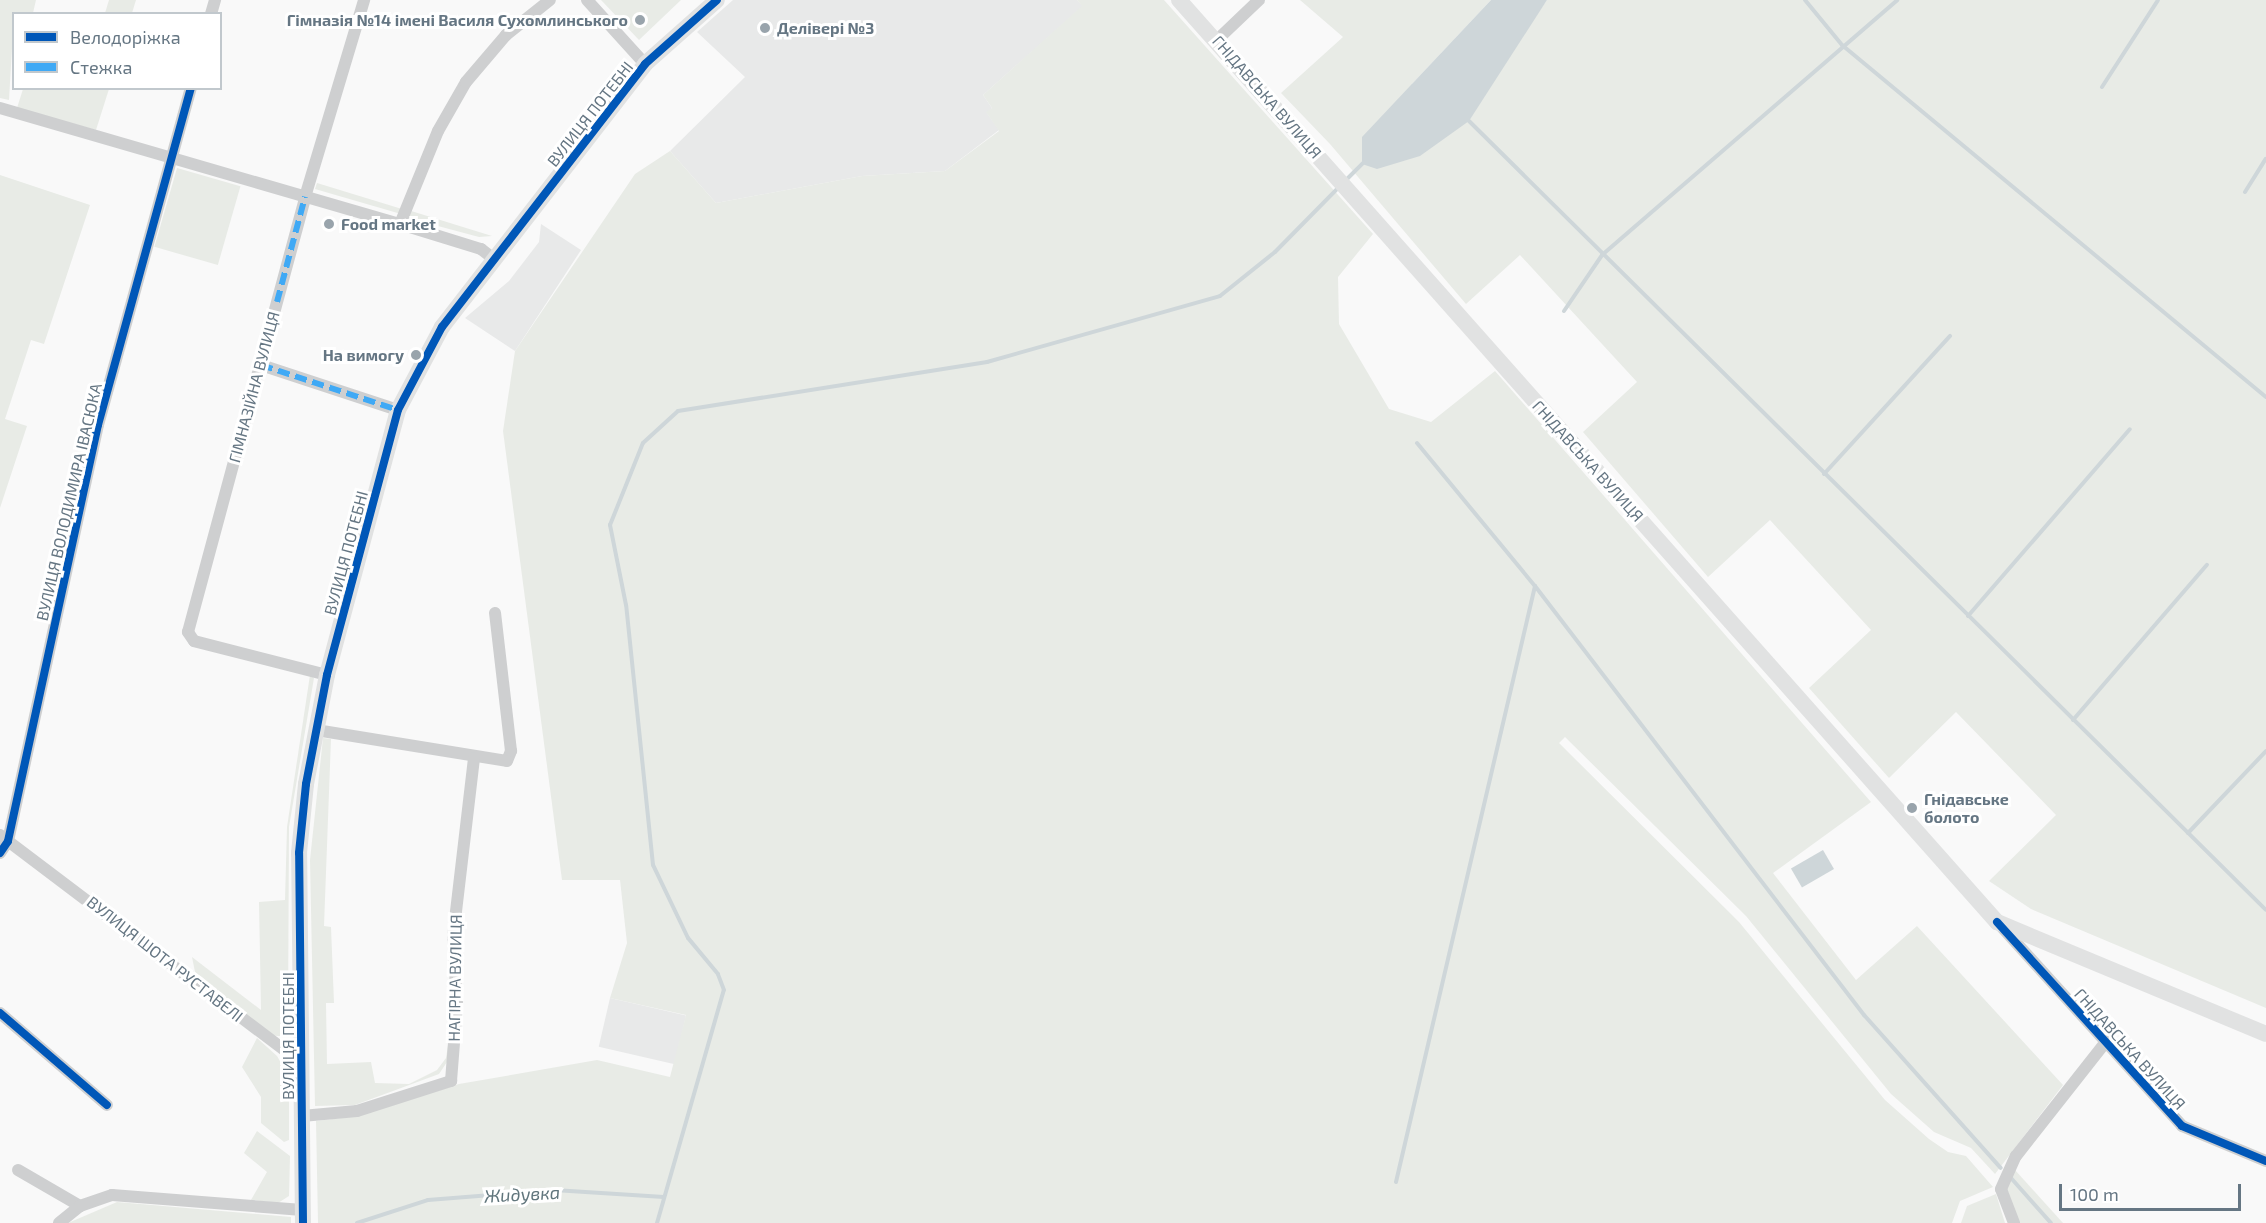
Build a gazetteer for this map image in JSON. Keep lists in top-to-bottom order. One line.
{"streets":{"main road":["ГНІДАВСЬКА ВУЛИЦЯ","ВУЛИЦЯ ПОТЕБНІ"],"street":["ГІМНАЗІЙНА ВУЛИЦЯ","ВУЛИЦЯ ВОЛОДИМИРА ІВАСЮКА","ВУЛИЦЯ ШОТА РУСТАВЕЛІ","НАГІРНА ВУЛИЦЯ"]},"crossings":[["ВУЛИЦЯ ПОТЕБНІ","ГІМНАЗІЙНА ВУЛИЦЯ"],["ВУЛИЦЯ ПОТЕБНІ","ВУЛИЦЯ ШОТА РУСТАВЕЛІ"],["ВУЛИЦЯ ПОТЕБНІ","НАГІРНА ВУЛИЦЯ"],["ВУЛИЦЯ ВОЛОДИМИРА ІВАСЮКА","ВУЛИЦЯ ШОТА РУСТАВЕЛІ"]],"water":["Жидувка"],"places":["Гімназія №14 імені Василя Сухомлинського","Делівері №3","Food market","На вимогу","Гнідавське болото"],"legend":["Велодоріжка","Стежка"],"scale_bar":"100 m"}
